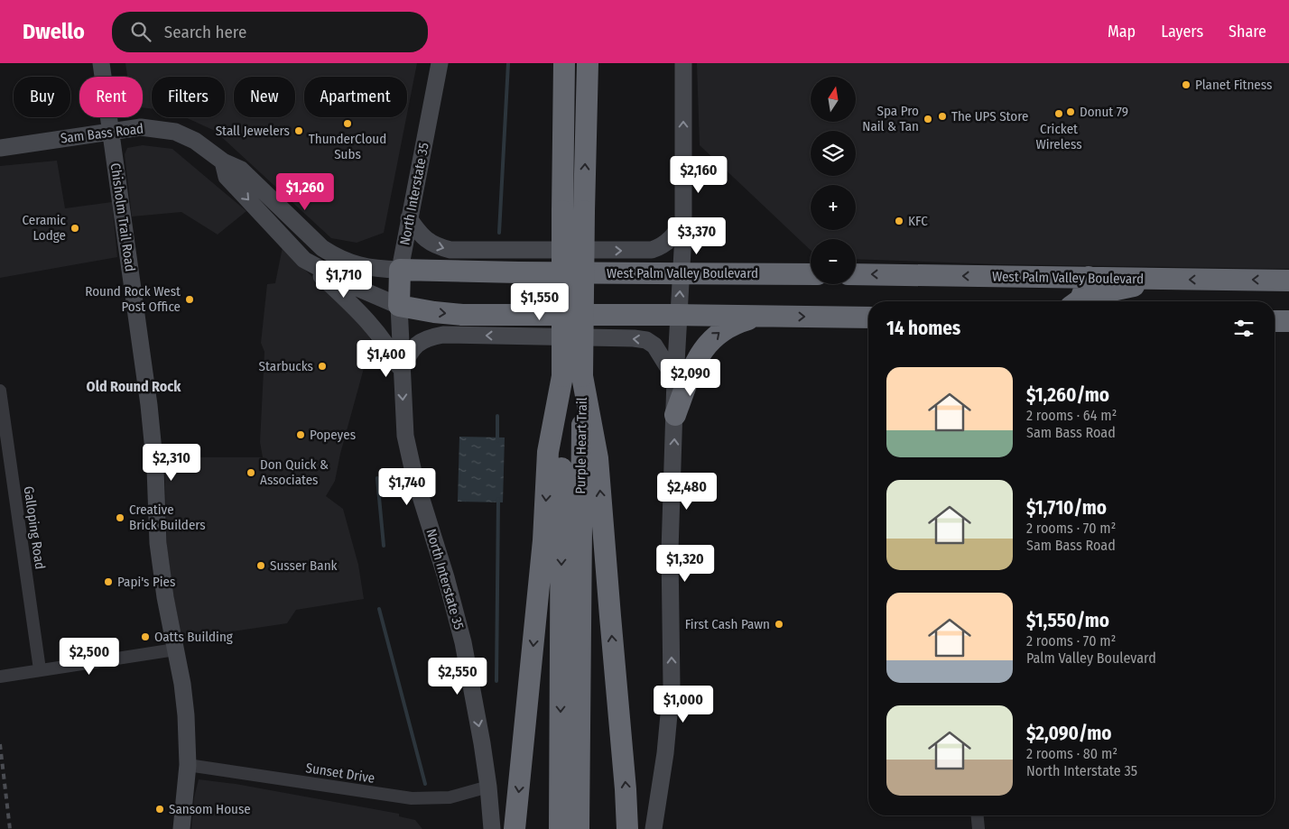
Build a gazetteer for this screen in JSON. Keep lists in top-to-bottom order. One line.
{"streets":{"highway":["North Interstate 35","West Palm Valley Boulevard","Purple Heart Trail"],"main road":["Sam Bass Road","Chisholm Trail Road"],"street":["Galloping Road","Sunset Drive"]},"crossings":[["Sam Bass Road","North Interstate 35"],["Sam Bass Road","Chisholm Trail Road"],["Sam Bass Road","West Palm Valley Boulevard"],["North Interstate 35","West Palm Valley Boulevard"],["North Interstate 35","Sunset Drive"],["Chisholm Trail Road","Sunset Drive"]],"one_way":["North Interstate 35","West Palm Valley Boulevard"],"districts":["Old Round Rock"],"places":["Planet Fitness","Donut 79","Cricket Wireless","The UPS Store","Spa Pro Nail & Tan","ThunderCloud Subs","Stall Jewelers","KFC","Ceramic Lodge","Round Rock West Post Office","Starbucks","Popeyes","Don Quick & Associates","Creative Brick Builders","Susser Bank","Papi's Pies","First Cash Pawn","Oatts Building","Sansom House"],"north":"top","page":{"header":"Dwello","search":"Search here","nav":["Map","Layers","Share"],"map_buttons":["+","−"],"chip":["Buy","Rent","Filters","New","Apartment"],"price":["$2,160","$1,260","$3,370","$1,710","$1,550","$1,400","$2,090","$2,310","$1,740","$2,480","$1,320","$2,500","$2,550","$1,000"],"heading":"14 homes","list":[{"name":"$1,260/mo","note":"2 rooms · 64 m² · Sam Bass Road"},{"name":"$1,710/mo","note":"2 rooms · 70 m² · Sam Bass Road"},{"name":"$1,550/mo","note":"2 rooms · 70 m² · Palm Valley Boulevard"},{"name":"$2,090/mo","note":"2 rooms · 80 m² · North Interstate 35"}]}}
